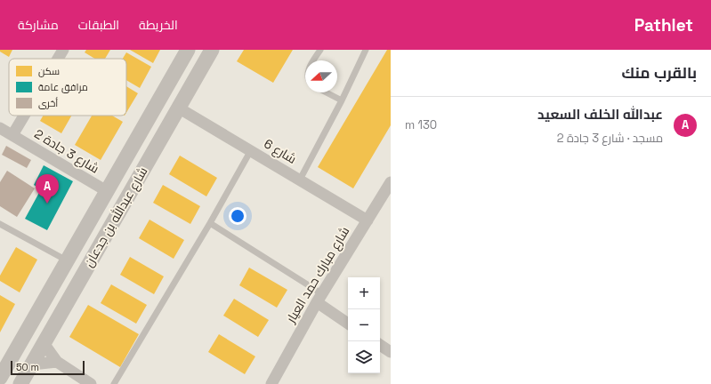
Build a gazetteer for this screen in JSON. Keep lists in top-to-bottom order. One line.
{"streets":{"street":["شارع 3 جادة 2","شارع 6","شارع عبدالله بن جدعان","شارع مبارك حمد العيار"]},"crossings":[["شارع 3 جادة 2","شارع عبدالله بن جدعان"],["شارع 6","شارع عبدالله بن جدعان"],["شارع 6","شارع مبارك حمد العيار"]],"legend":["سكن","مرافق عامة","أخرى"],"scale_bar":"50 m","north":"left","page":{"header":"Pathlet","nav":["الخريطة","الطبقات","مشاركة"],"heading":"بالقرب منك","list":[{"mark":"A","name":"عبدالله الخلف السعيد","note":"مسجد · شارع 3 جادة 2","value":"130 m"}],"pins":"A","map_buttons":["+","−"],"scale":"50 m"}}
